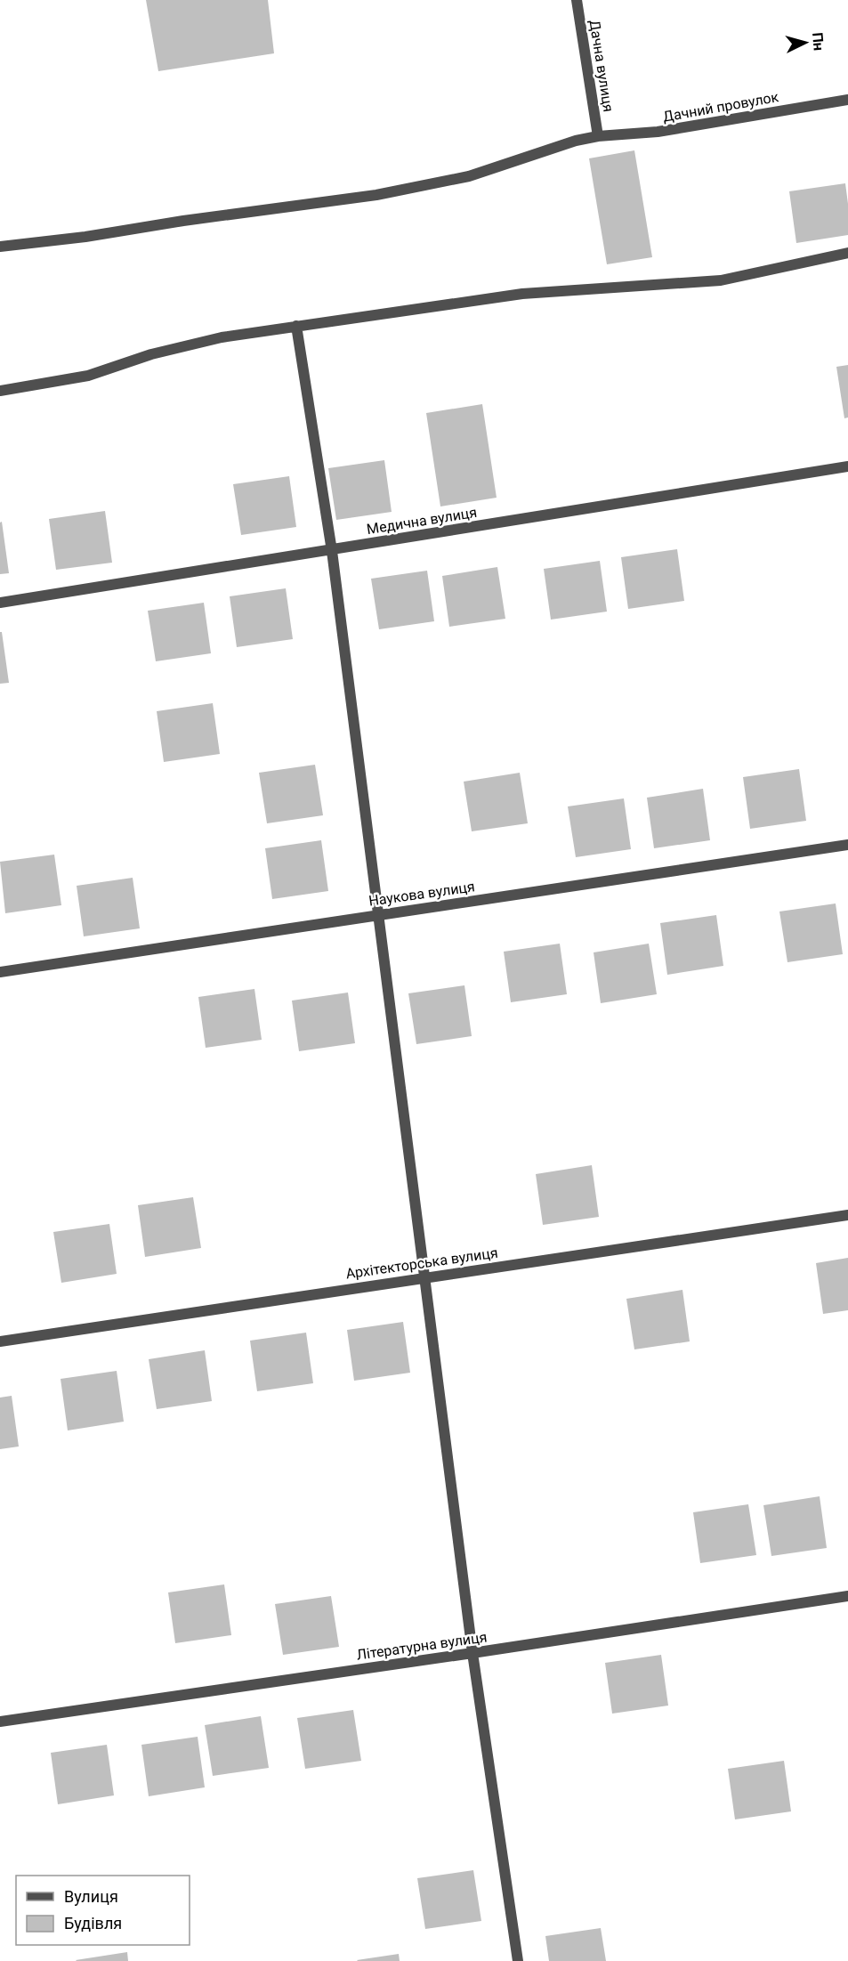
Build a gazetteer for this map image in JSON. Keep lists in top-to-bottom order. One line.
{"streets":{"street":["Дачна вулиця","Дачний провулок","Медична вулиця","Наукова вулиця","Архітекторська вулиця","Літературна вулиця"]},"crossings":[["Дачна вулиця","Дачний провулок"]],"legend":["Вулиця","Будівля"],"north":"right"}
